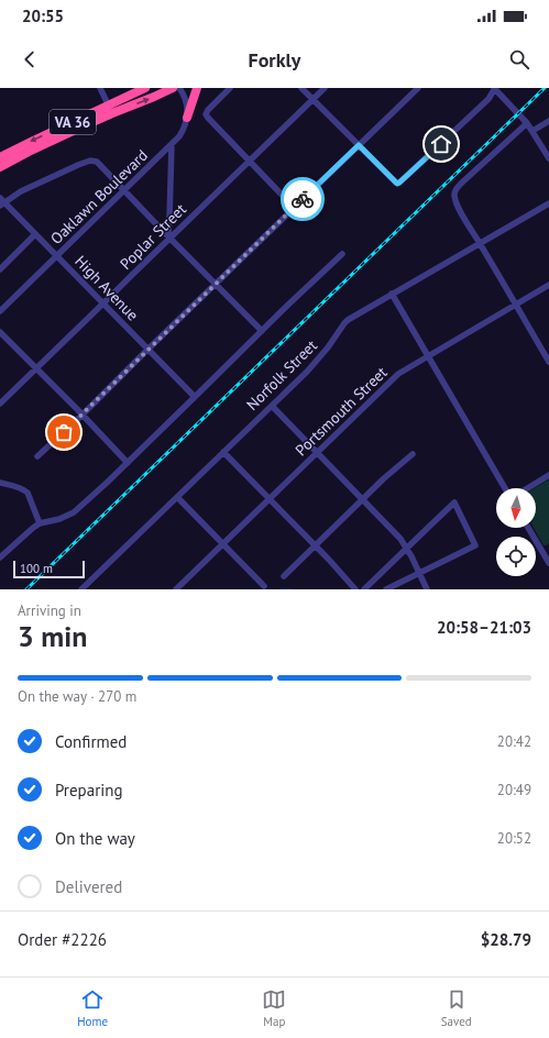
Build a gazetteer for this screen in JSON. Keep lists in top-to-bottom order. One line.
{"streets":{"highway":["VA 36"],"street":["Oaklawn Boulevard","Poplar Street","High Avenue","Norfolk Street","Portsmouth Street"]},"crossings":[["Oaklawn Boulevard","High Avenue"],["Poplar Street","High Avenue"]],"scale_bar":"100 m","north":"bottom","page":{"status":"20:55","header":"Forkly","scale":"100 m","heading":["3 min","Arriving in","20:58–21:03"],"panel":["Order #2226","$28.79"],"bar":"On the way · 270 m","list":[["Confirmed","20:42"],["Preparing","20:49"],["On the way","20:52"],"Delivered"],"tabs":["Home","Map","Saved"]}}
